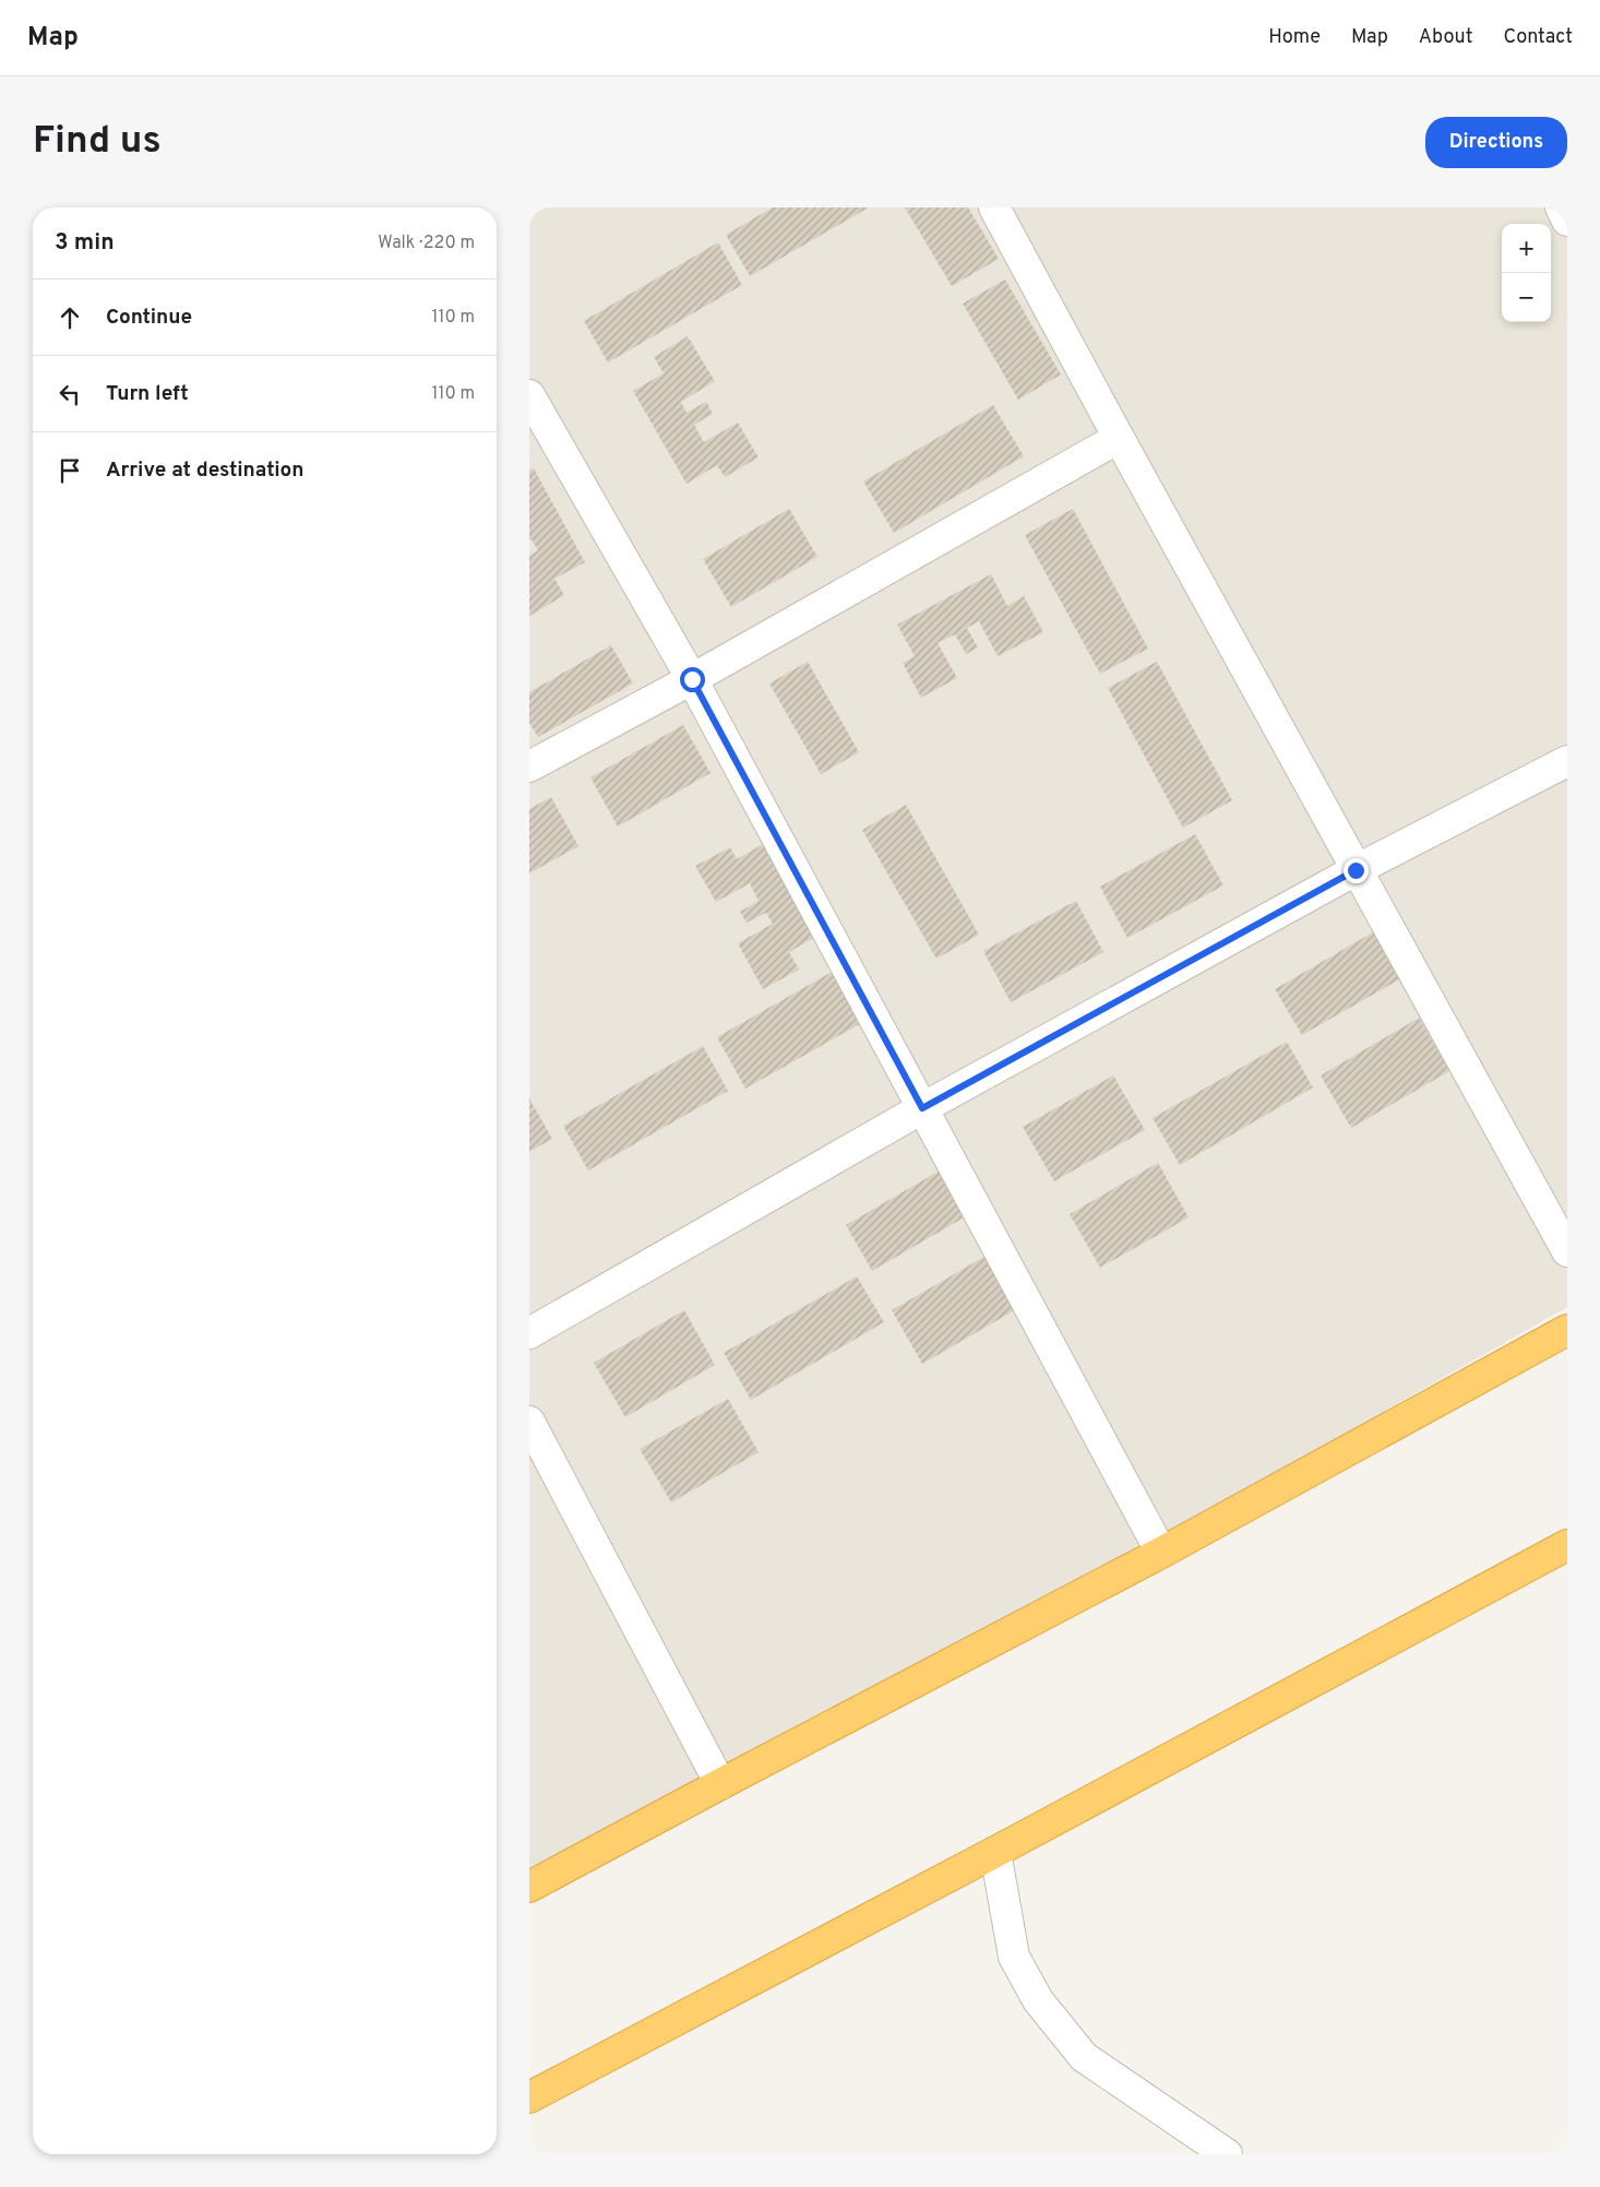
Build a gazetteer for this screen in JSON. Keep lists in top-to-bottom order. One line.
{"page":{"header":"Map","nav":["Home","Map","About","Contact"],"buttons":"Directions","title":"Find us","heading":["3 min","Walk · 220 m"],"map_buttons":["+","−"],"list":[["Continue","110 m"],["Turn left","110 m"],"Arrive at destination"]}}
